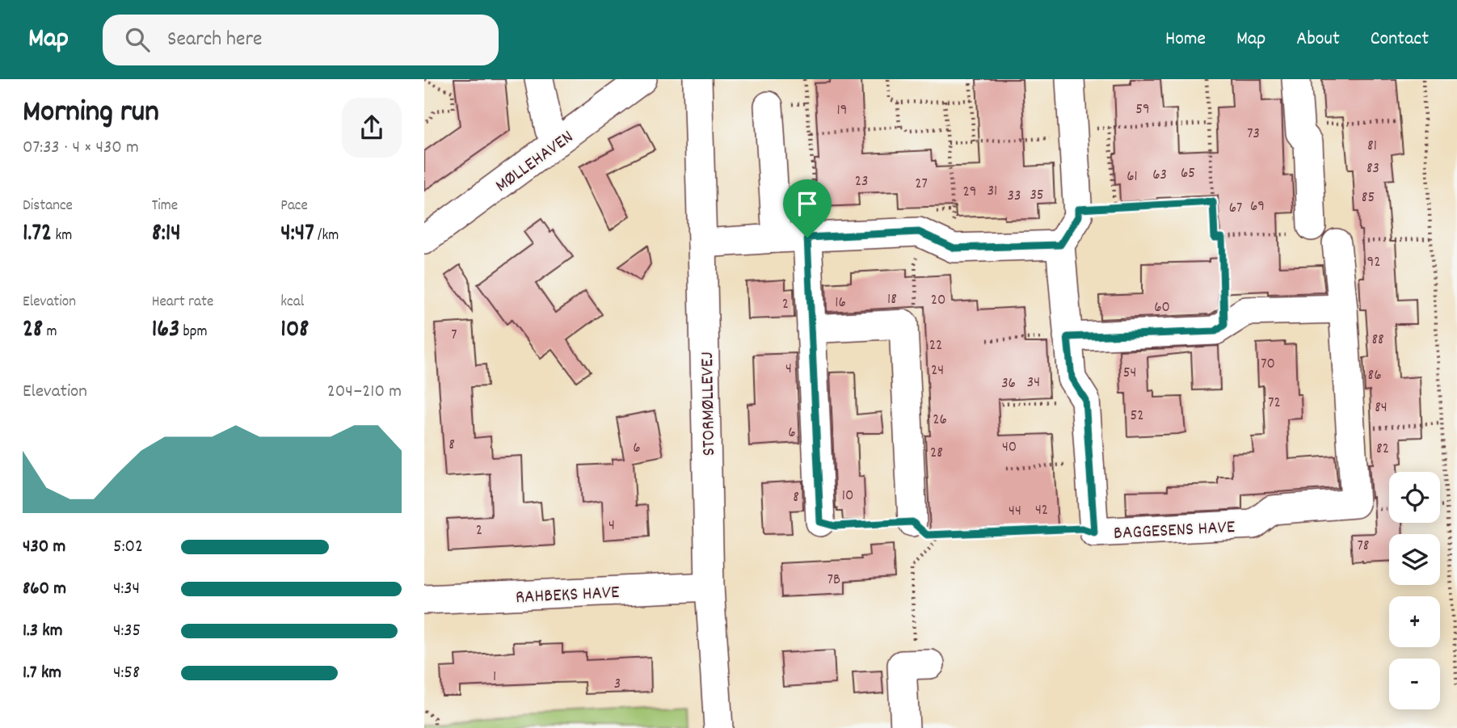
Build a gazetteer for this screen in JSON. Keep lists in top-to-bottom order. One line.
{"streets":{"street":["MØLLEHAVEN","STORMØLLEVEJ","BAGGESENS HAVE","RAHBEKS HAVE"]},"crossings":[["STORMØLLEVEJ","RAHBEKS HAVE"]],"house_numbers":["59","19","73","81","83","65","63","61","23","27","31","29","35","33","85","69","67","92","18","20","16","2","60","7","88","22","70","4","24","54","86","34","36","72","84","52","26","6","8","40","6","82","28","10","8","42","44","4","2","78","7B","1","3"],"page":{"header":"Map","search":"Search here","nav":["Home","Map","About","Contact"],"heading":["Morning run","07:33 · 4 × 430 m"],"stats":[["Distance","1.72 km"],["Time","8:14"],["Pace","4:47 /km"],["Elevation","28 m"],["Heart rate","163 bpm"],["kcal","108"]],"chart":["Elevation","204–210 m"],"map_buttons":["+","−"],"list":[{"name":"430 m","note":"5:02"},{"name":"860 m","note":"4:34"},{"name":"1.3 km","note":"4:35"},{"name":"1.7 km","note":"4:58"}]}}
